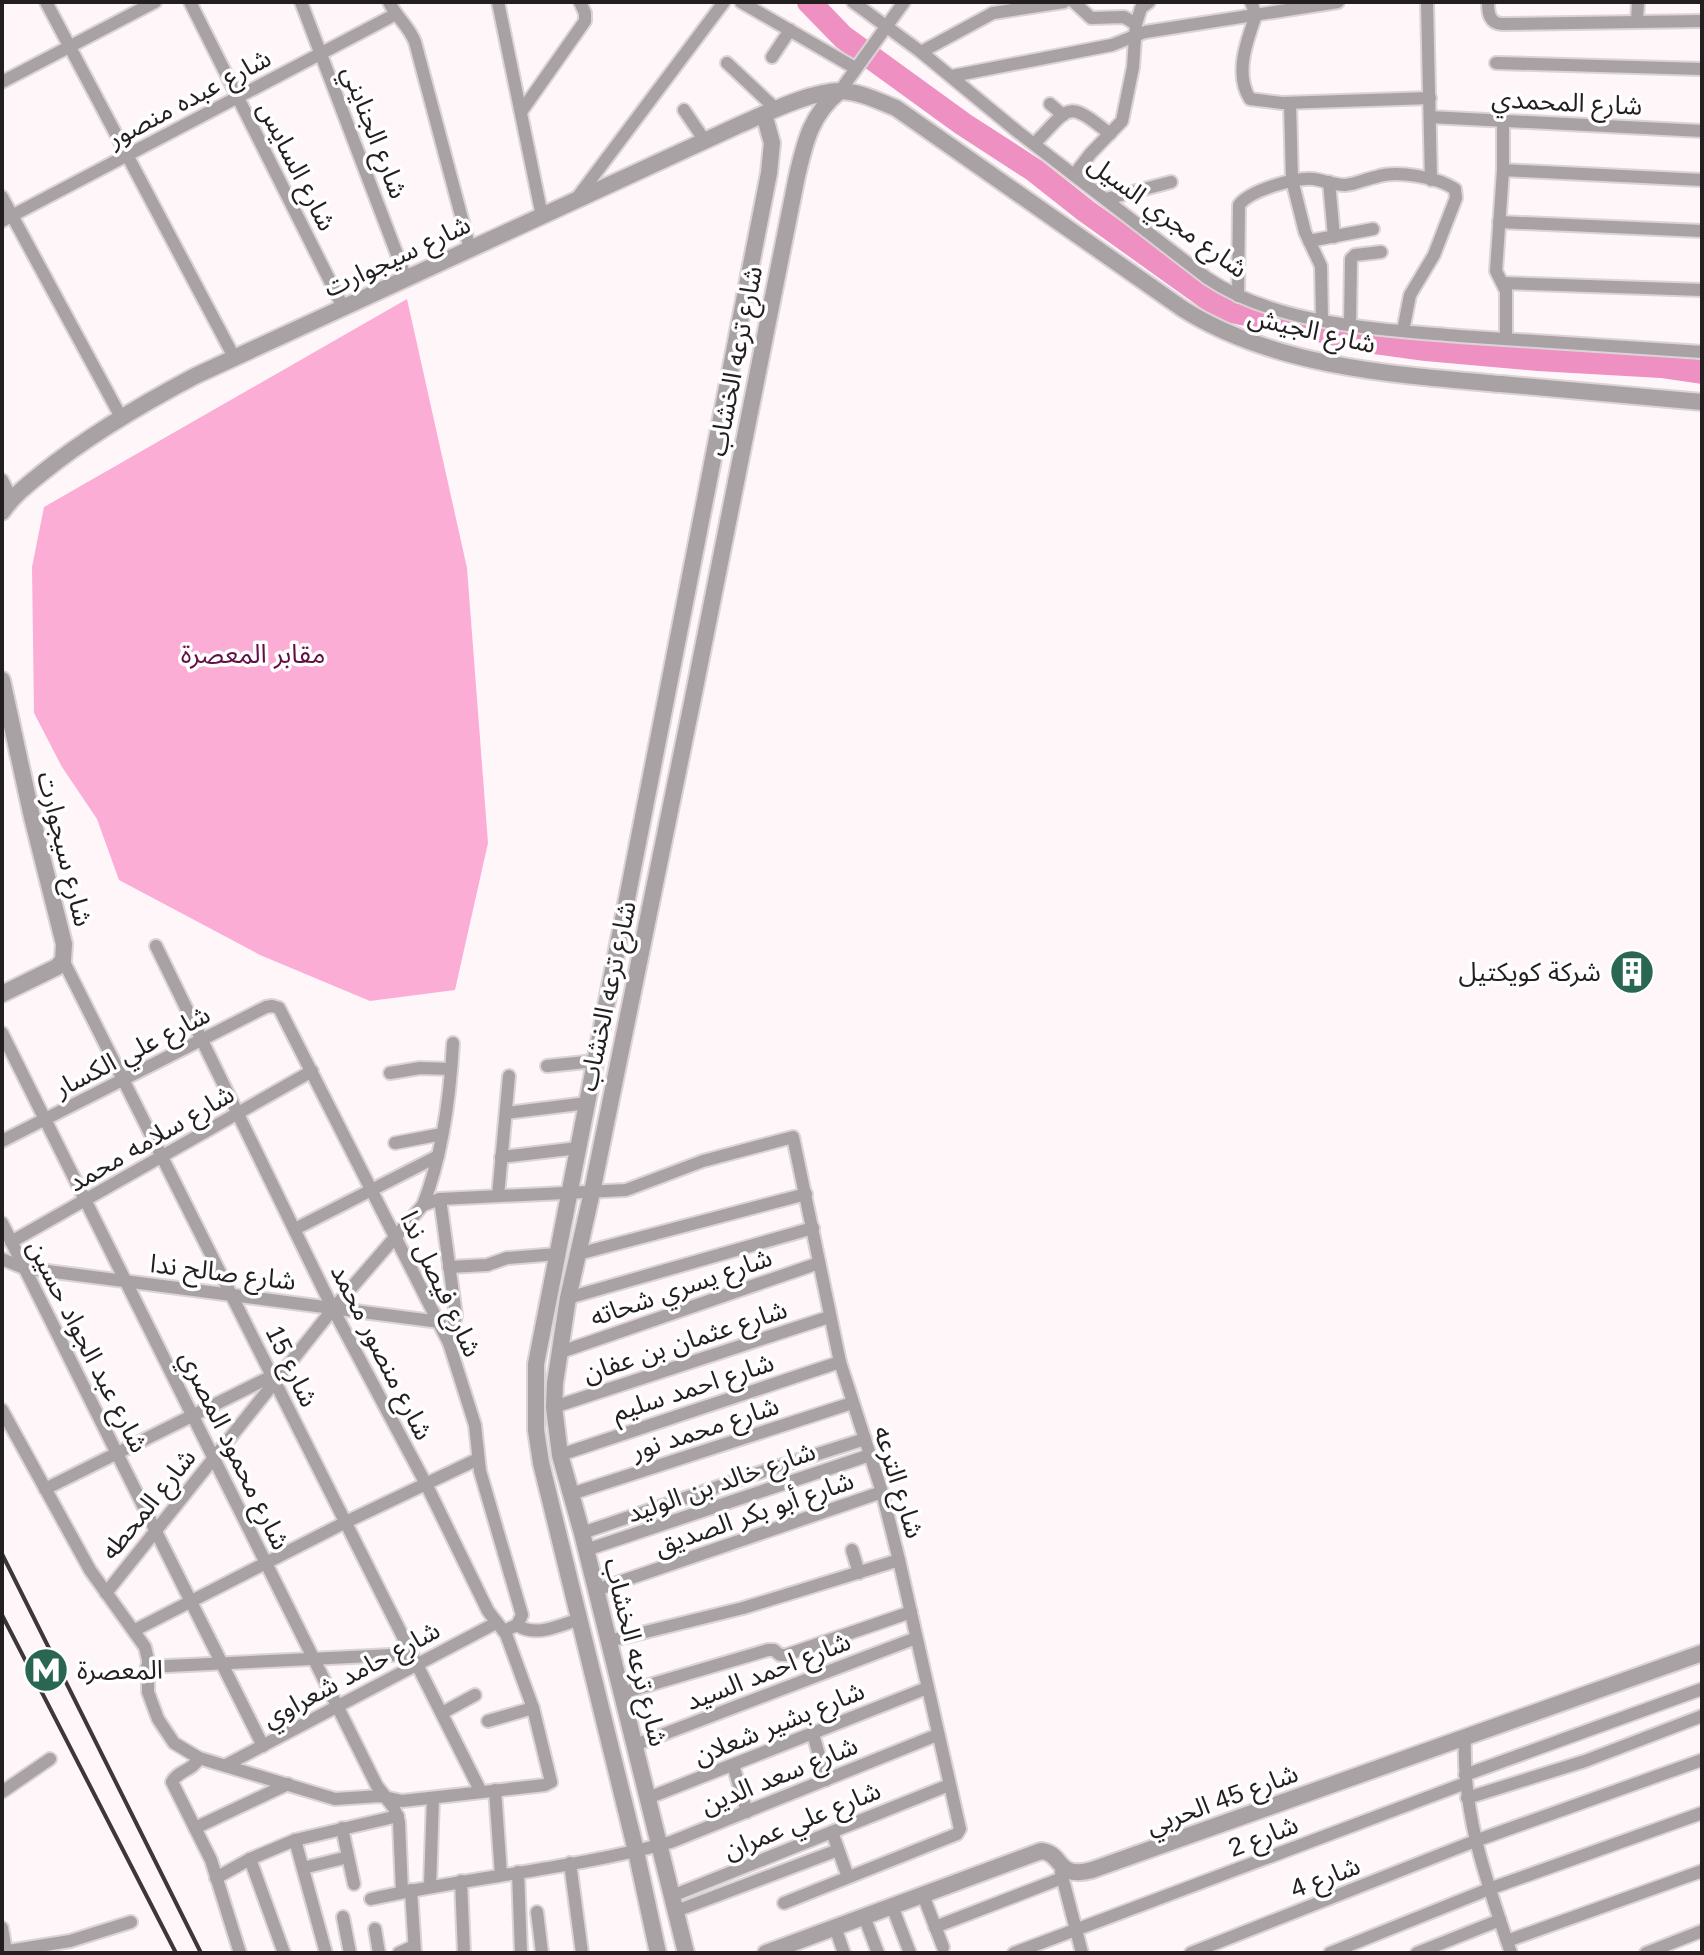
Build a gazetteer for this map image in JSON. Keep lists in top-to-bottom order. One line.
{"streets":{"street":["شارع عبده منصور","شارع المحمدي","شارع الجنايني","شارع السايس","شارع مجري السيل","شارع سيجوارت","شارع الجيش","شارع ترعه الخشاب","شارع علي الكسار","شارع سلامه محمد","شارع صالح ندا","شارع فيصل ندا","شارع يسري شحاته","شارع عثمان بن عفان","شارع عبد الجواد حسين","شارع منصور محمد","شارع 15","شارع احمد سليم","شارع محمد نور","شارع محمود المصري","شارع خالد بن الوليد","شارع الترعه","شارع المحطه","شارع أبو بكر الصديق","شارع احمد السيد","شارع حامد شعراوي","شارع بشير شعلان","شارع سعد الدين","شارع 45 الحربي","شارع علي عمران","شارع 2","شارع 4"]},"crossings":[["شارع عبده منصور","شارع الجنايني"],["شارع عبده منصور","شارع السايس"],["شارع الجنايني","شارع سيجوارت"],["شارع السايس","شارع سيجوارت"],["شارع مجري السيل","شارع ترعه الخشاب"],["شارع سيجوارت","شارع الجيش"],["شارع سيجوارت","شارع ترعه الخشاب"],["شارع سيجوارت","شارع 15"],["شارع الجيش","شارع ترعه الخشاب"],["شارع ترعه الخشاب","شارع يسري شحاته"],["شارع ترعه الخشاب","شارع عثمان بن عفان"],["شارع ترعه الخشاب","شارع احمد سليم"],["شارع ترعه الخشاب","شارع محمد نور"],["شارع ترعه الخشاب","شارع خالد بن الوليد"],["شارع ترعه الخشاب","شارع المحطه"],["شارع ترعه الخشاب","شارع أبو بكر الصديق"],["شارع ترعه الخشاب","شارع احمد السيد"],["شارع ترعه الخشاب","شارع بشير شعلان"],["شارع ترعه الخشاب","شارع سعد الدين"],["شارع ترعه الخشاب","شارع علي عمران"],["شارع علي الكسار","شارع فيصل ندا"],["شارع علي الكسار","شارع منصور محمد"],["شارع علي الكسار","شارع 15"],["شارع علي الكسار","شارع محمود المصري"],["شارع سلامه محمد","شارع فيصل ندا"],["شارع سلامه محمد","شارع عبد الجواد حسين"],["شارع سلامه محمد","شارع منصور محمد"],["شارع سلامه محمد","شارع 15"],["شارع سلامه محمد","شارع محمود المصري"],["شارع صالح ندا","شارع فيصل ندا"],["شارع صالح ندا","شارع عبد الجواد حسين"],["شارع صالح ندا","شارع منصور محمد"],["شارع صالح ندا","شارع 15"],["شارع صالح ندا","شارع محمود المصري"],["شارع صالح ندا","شارع المحطه"],["شارع فيصل ندا","شارع المحطه"],["شارع يسري شحاته","شارع الترعه"],["شارع عثمان بن عفان","شارع الترعه"],["شارع عبد الجواد حسين","شارع المحطه"],["شارع عبد الجواد حسين","شارع حامد شعراوي"],["شارع منصور محمد","شارع المحطه"],["شارع منصور محمد","شارع حامد شعراوي"],["شارع 15","شارع المحطه"],["شارع 15","شارع حامد شعراوي"],["شارع احمد سليم","شارع الترعه"],["شارع محمد نور","شارع الترعه"],["شارع محمود المصري","شارع المحطه"],["شارع محمود المصري","شارع حامد شعراوي"],["شارع خالد بن الوليد","شارع الترعه"],["شارع الترعه","شارع المحطه"],["شارع الترعه","شارع أبو بكر الصديق"],["شارع الترعه","شارع احمد السيد"],["شارع الترعه","شارع بشير شعلان"],["شارع الترعه","شارع سعد الدين"],["شارع الترعه","شارع علي عمران"]],"parks":["مقابر المعصرة"],"places":{"building":["شركة كويكتيل"],"metro station":["المعصرة"]}}
